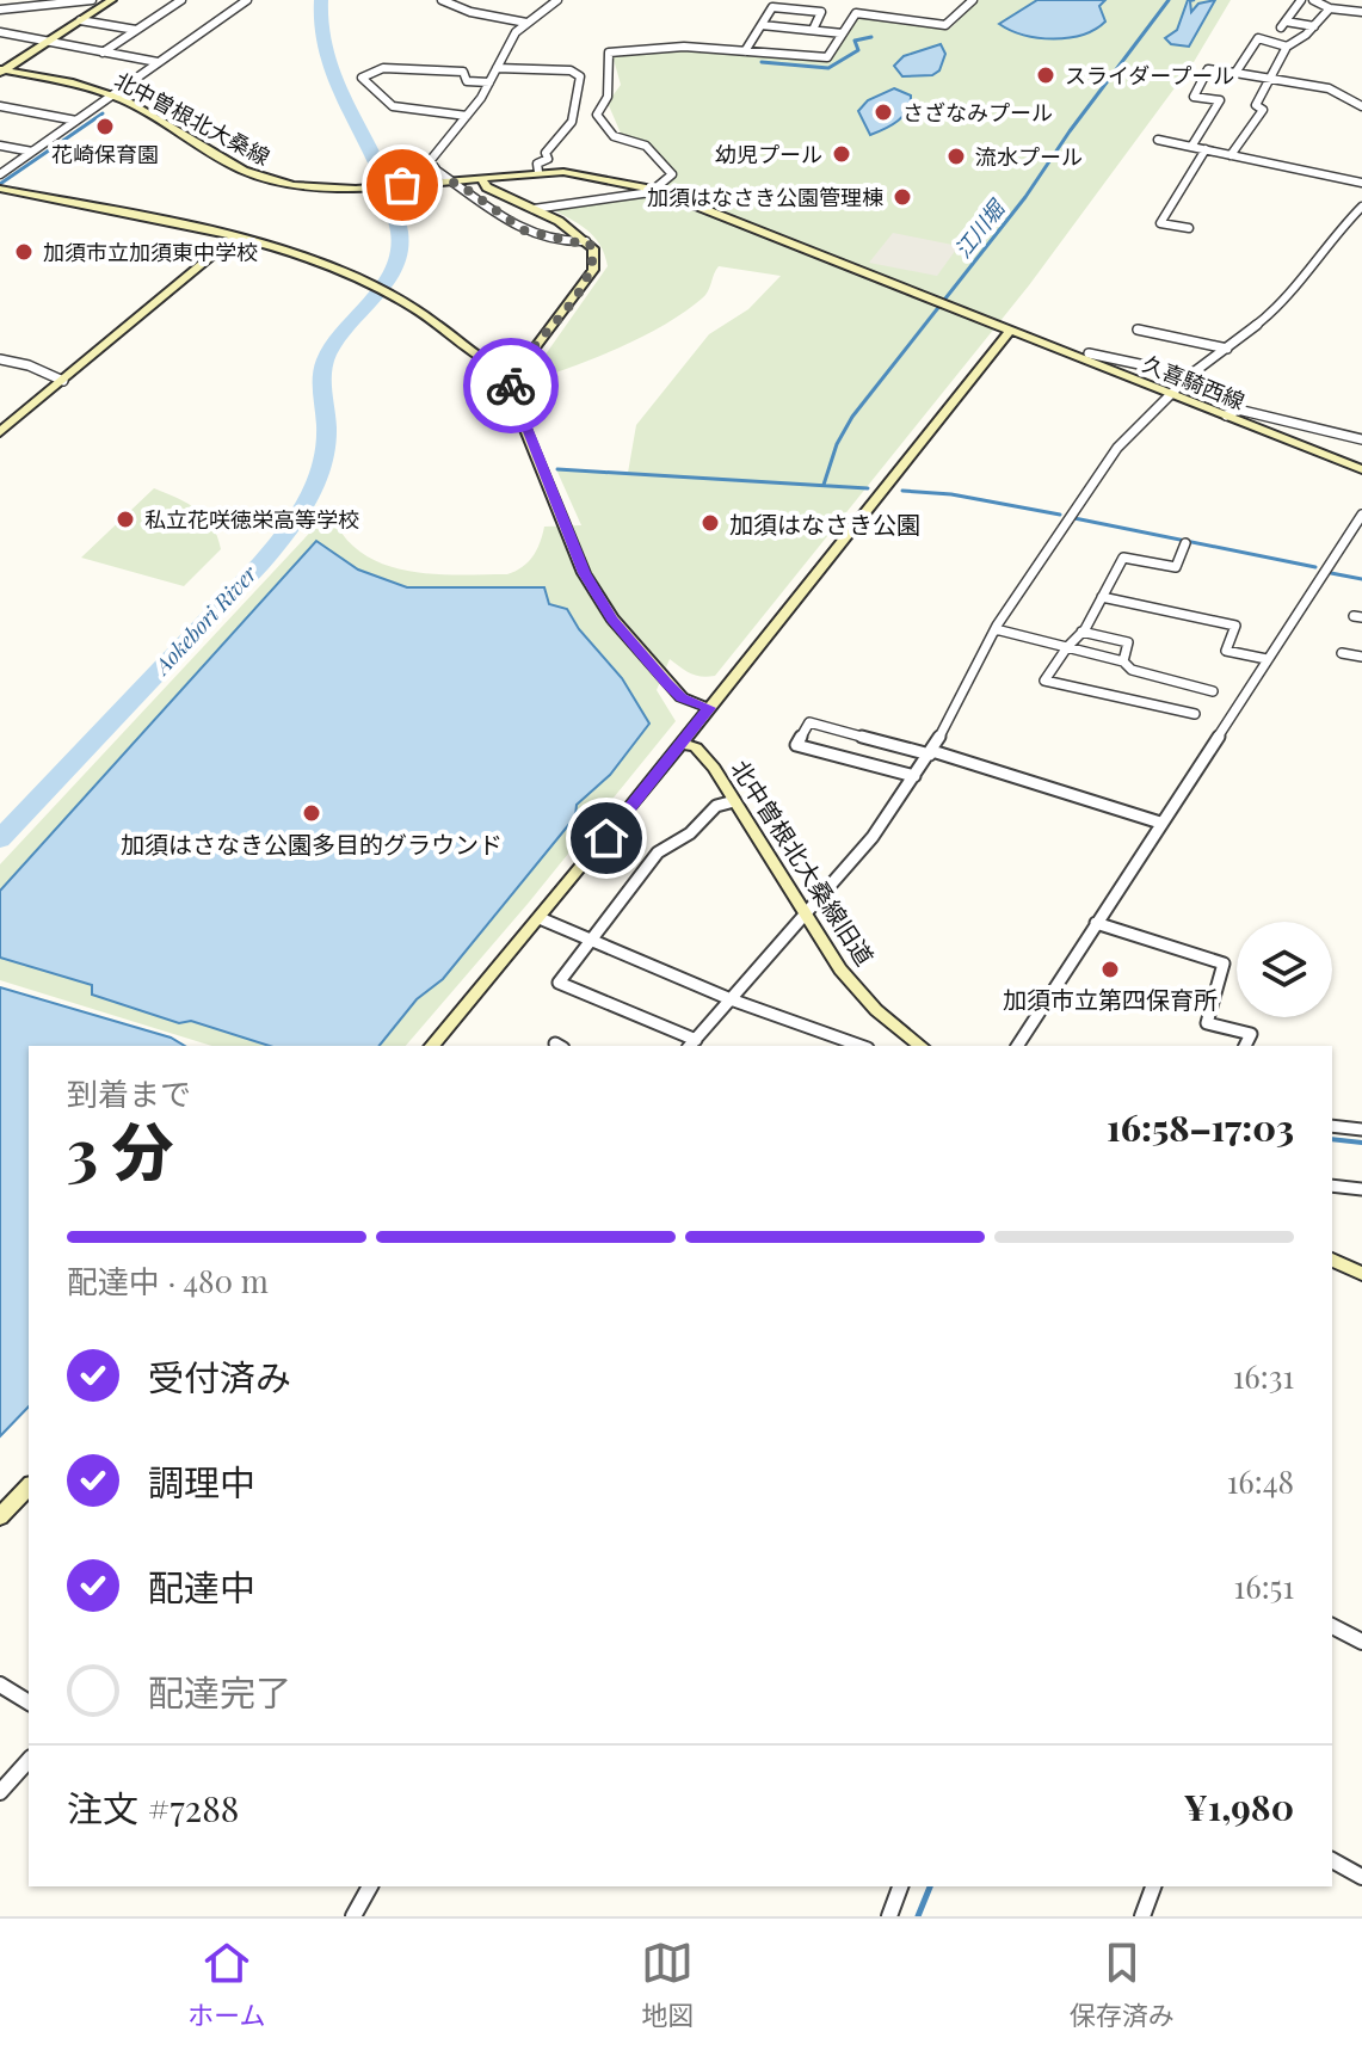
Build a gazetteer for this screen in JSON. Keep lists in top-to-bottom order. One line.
{"streets":{"main road":["北中曽根北大桑線","久喜騎西線","北中曽根北大桑線旧道"]},"crossings":[["北中曽根北大桑線","久喜騎西線"]],"water":["江川堀","Aokebori River"],"places":["スライダープール","さざなみプール","花崎保育園","幼児プール","流水プール","加須はなさき公園管理棟","加須市立加須東中学校","私立花咲徳栄高等学校","加須はなさき公園","加須はさなき公園多目的グラウンド","加須市立第四保育所"],"page":{"heading":["3 分","到着まで","16:58–17:03"],"panel":["注文 #7288","¥1,980"],"bar":"配達中 · 480 m","list":[["受付済み","16:31"],["調理中","16:48"],["配達中","16:51"],"配達完了"],"tabs":["ホーム","地図","保存済み"]}}
